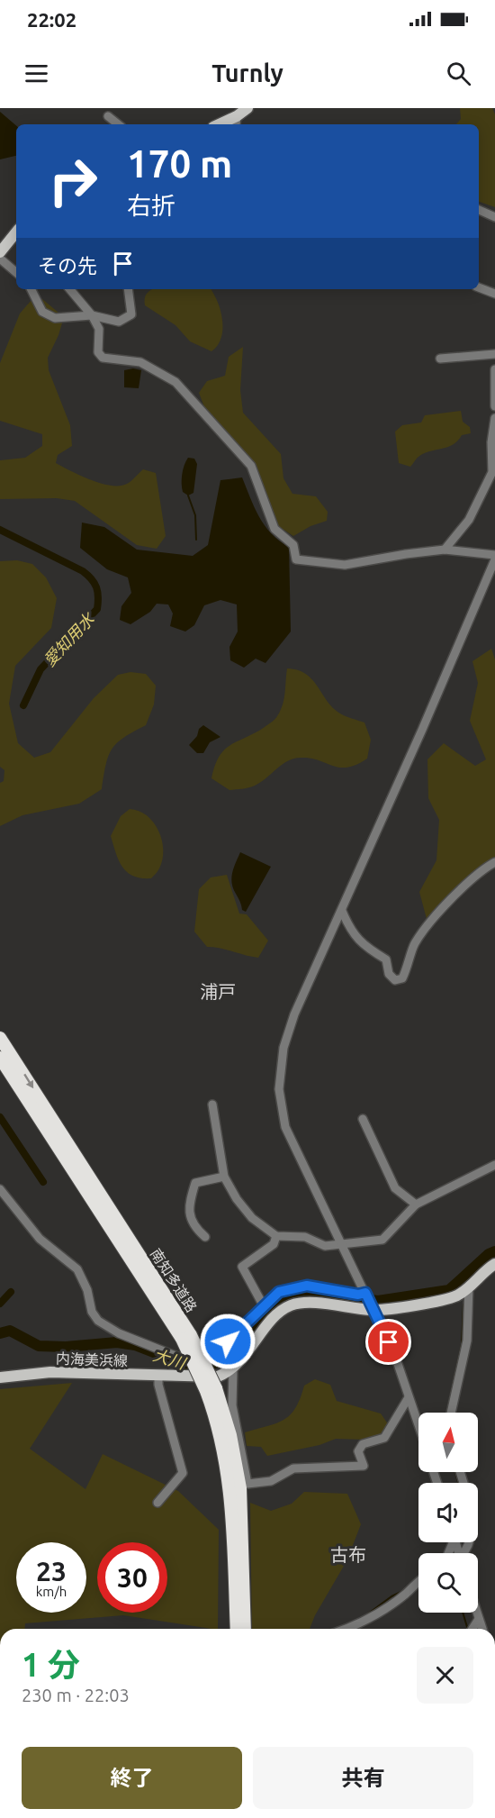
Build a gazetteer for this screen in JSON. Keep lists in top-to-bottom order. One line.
{"streets":{"highway":["南知多道路"],"main road":["内海美浜線"]},"districts":["浦戸","古布"],"water":["愛知用水","大川"],"north":"top","page":{"status":"22:02","header":"Turnly","turn":["170 m","右折"],"then":"その先","speed":"23 km/h","limit":"30","heading":["1 分","230 m · 22:03"],"buttons":["終了","共有"]}}
